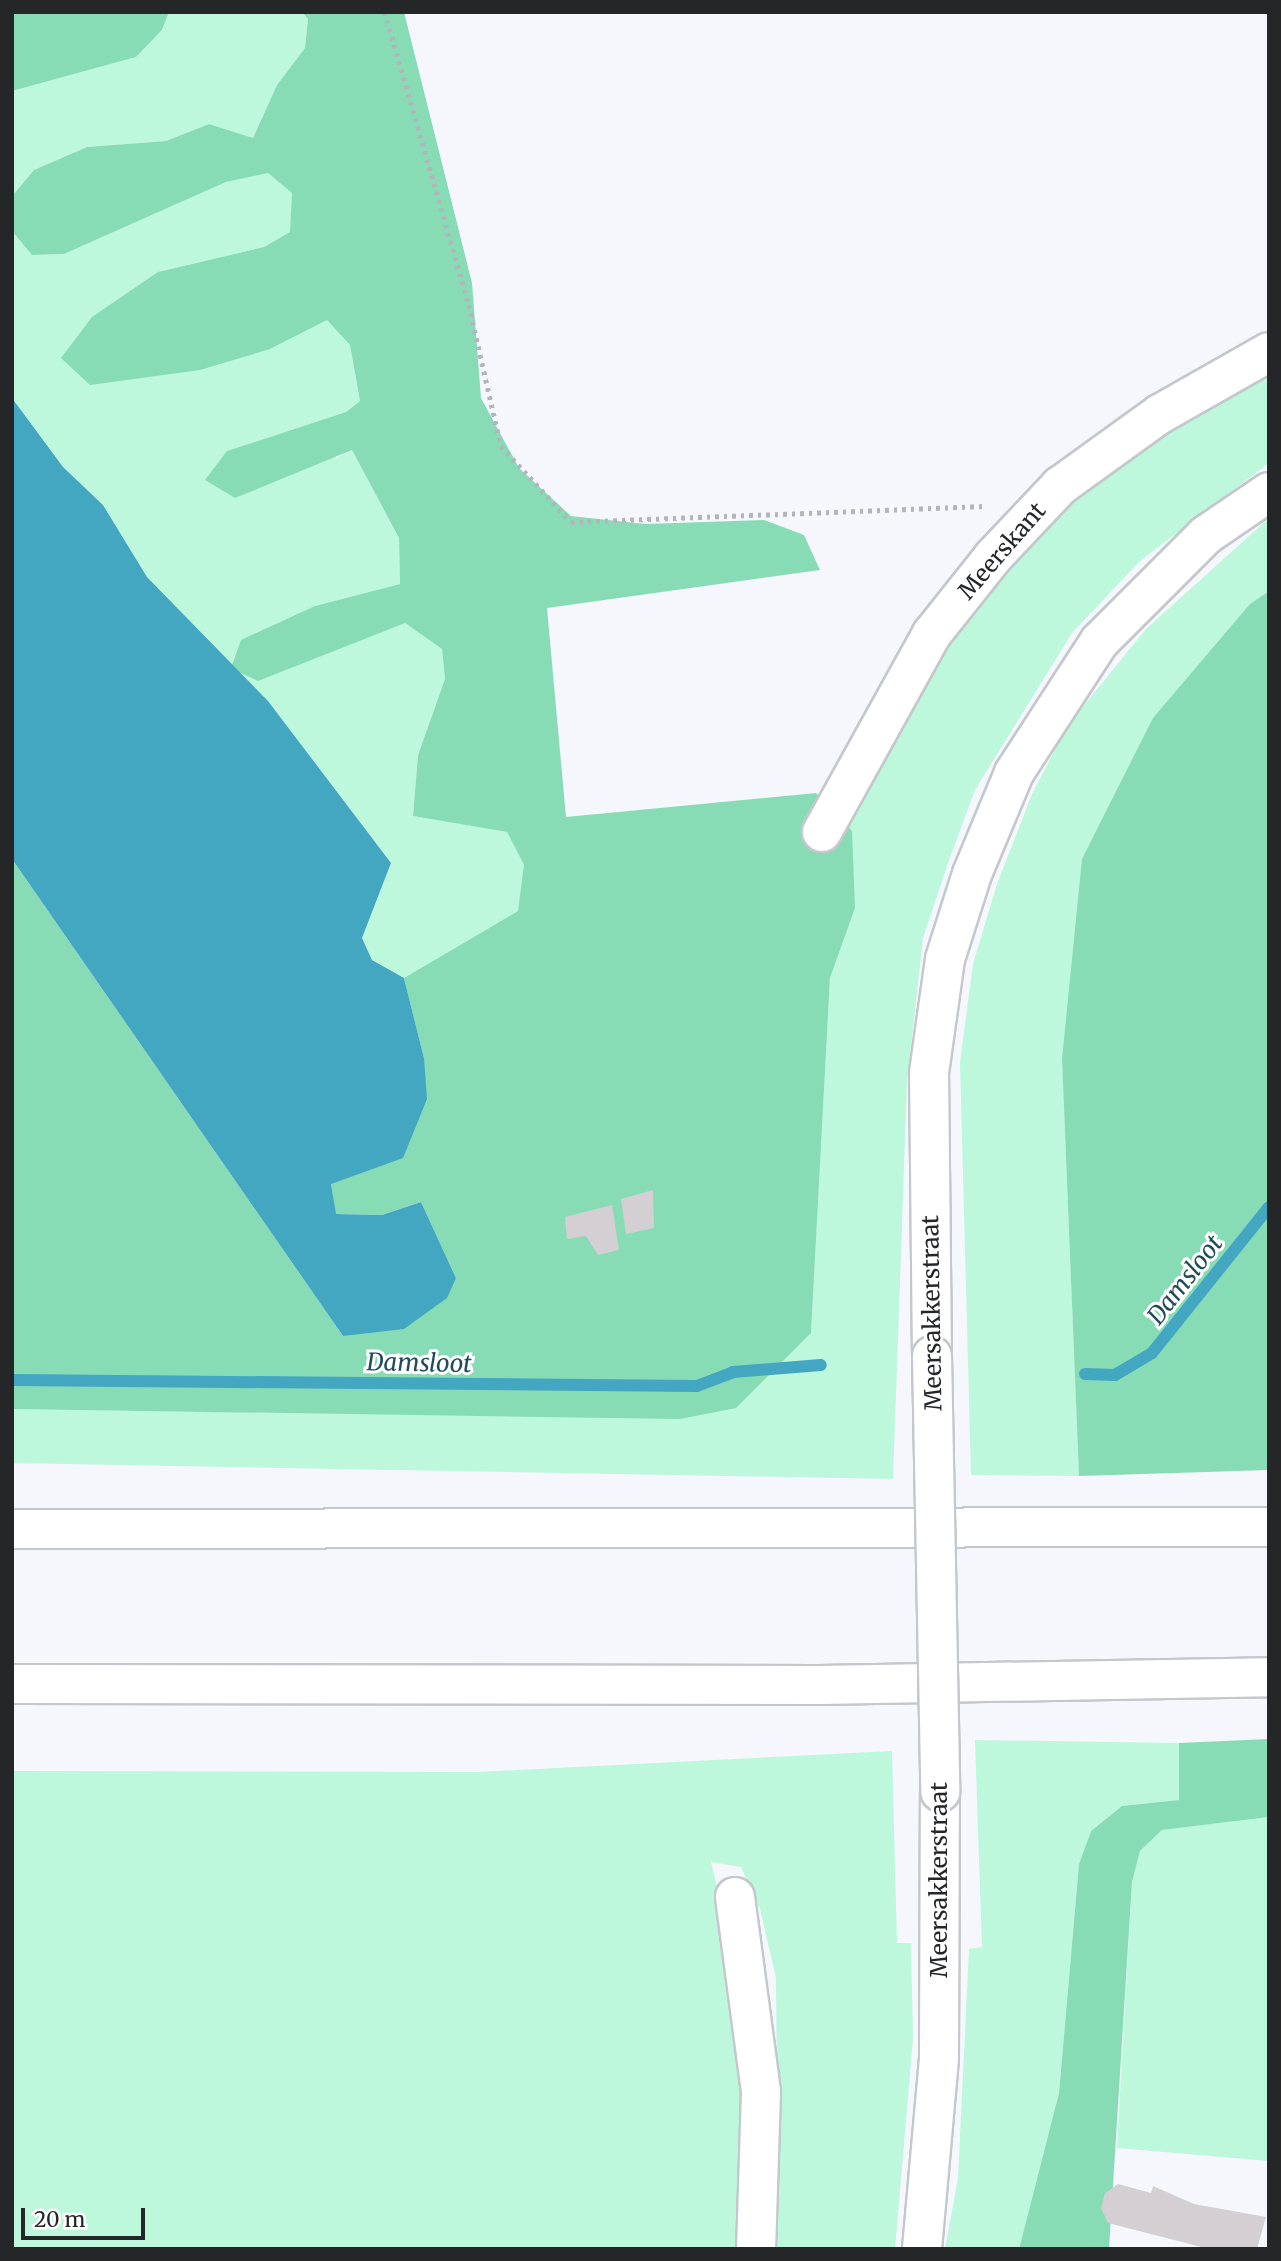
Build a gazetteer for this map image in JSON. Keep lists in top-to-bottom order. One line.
{"streets":{"main road":["Meerskant","Meersakkerstraat"]},"water":["Damsloot"],"scale_bar":"20 m"}
